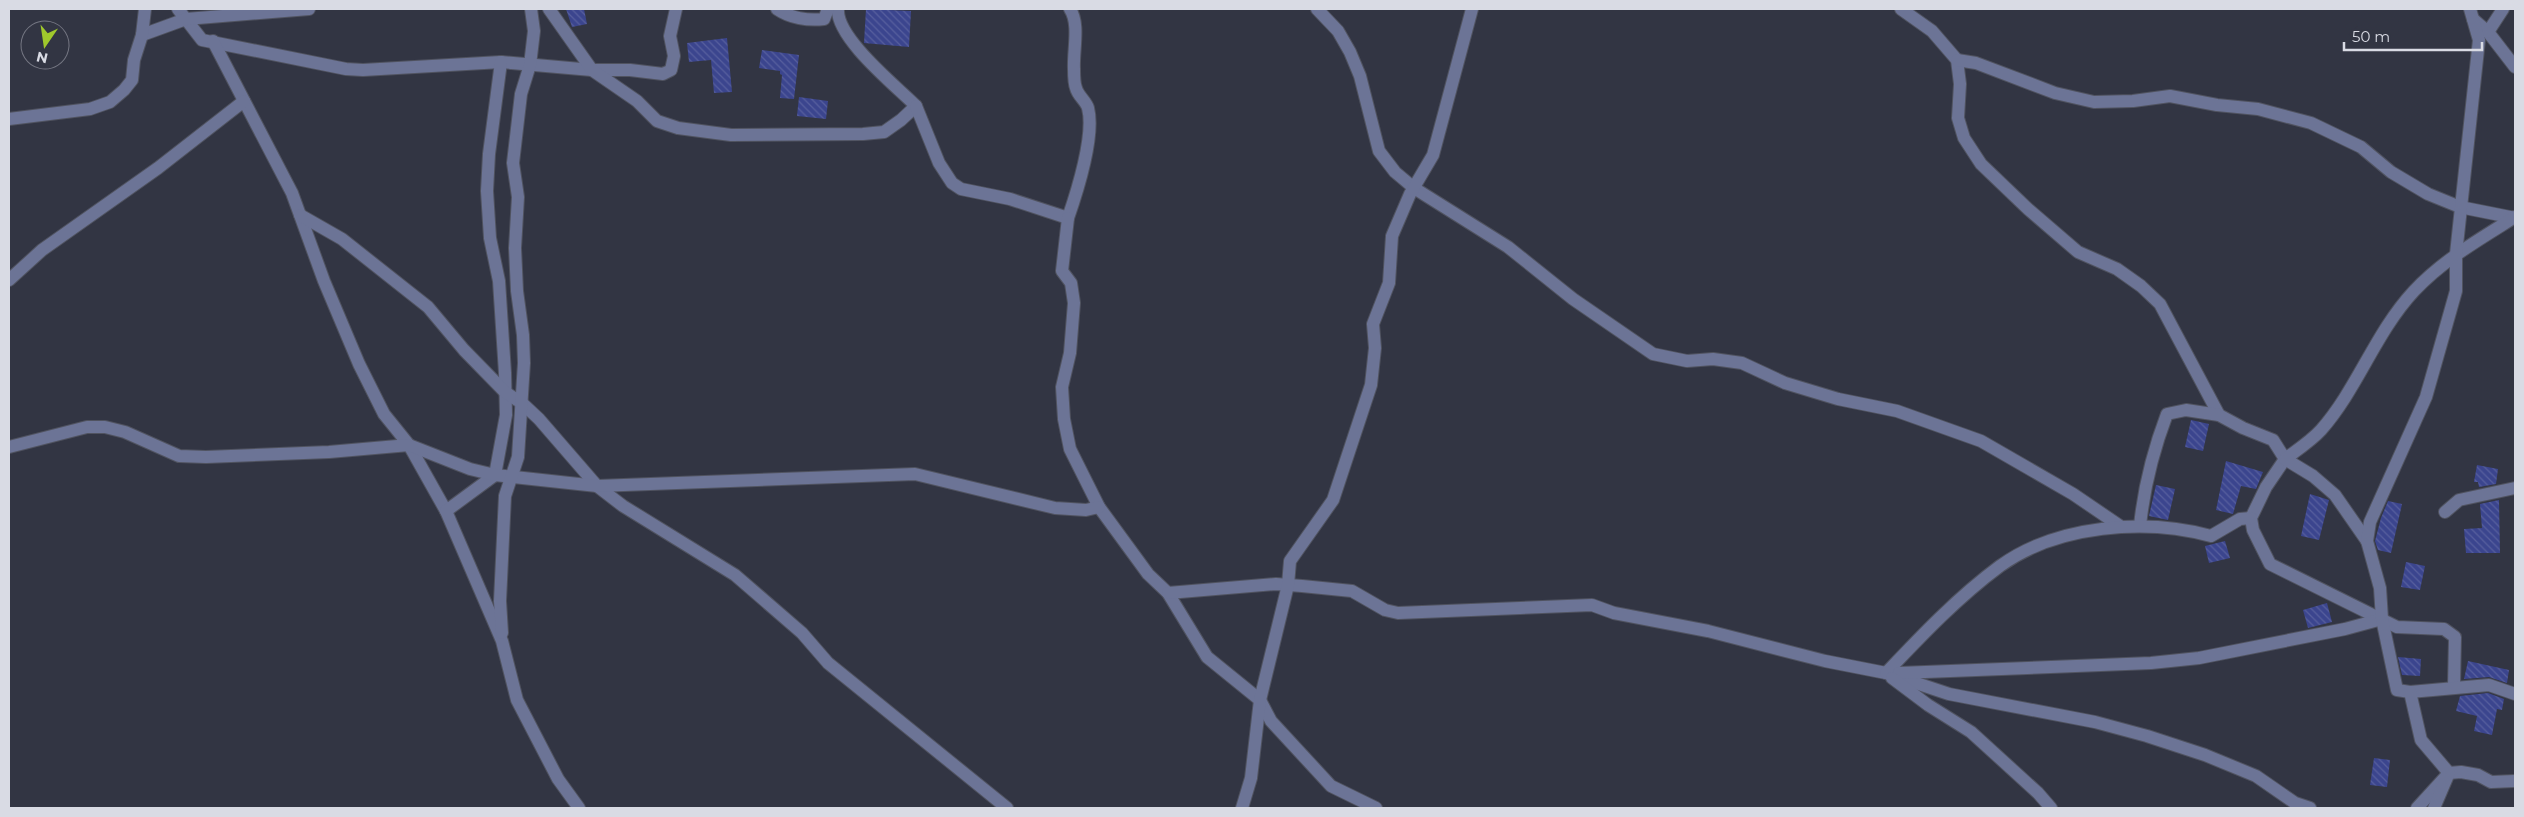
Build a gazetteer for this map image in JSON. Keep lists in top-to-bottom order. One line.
{"scale_bar":"50 m","north":"bottom"}
